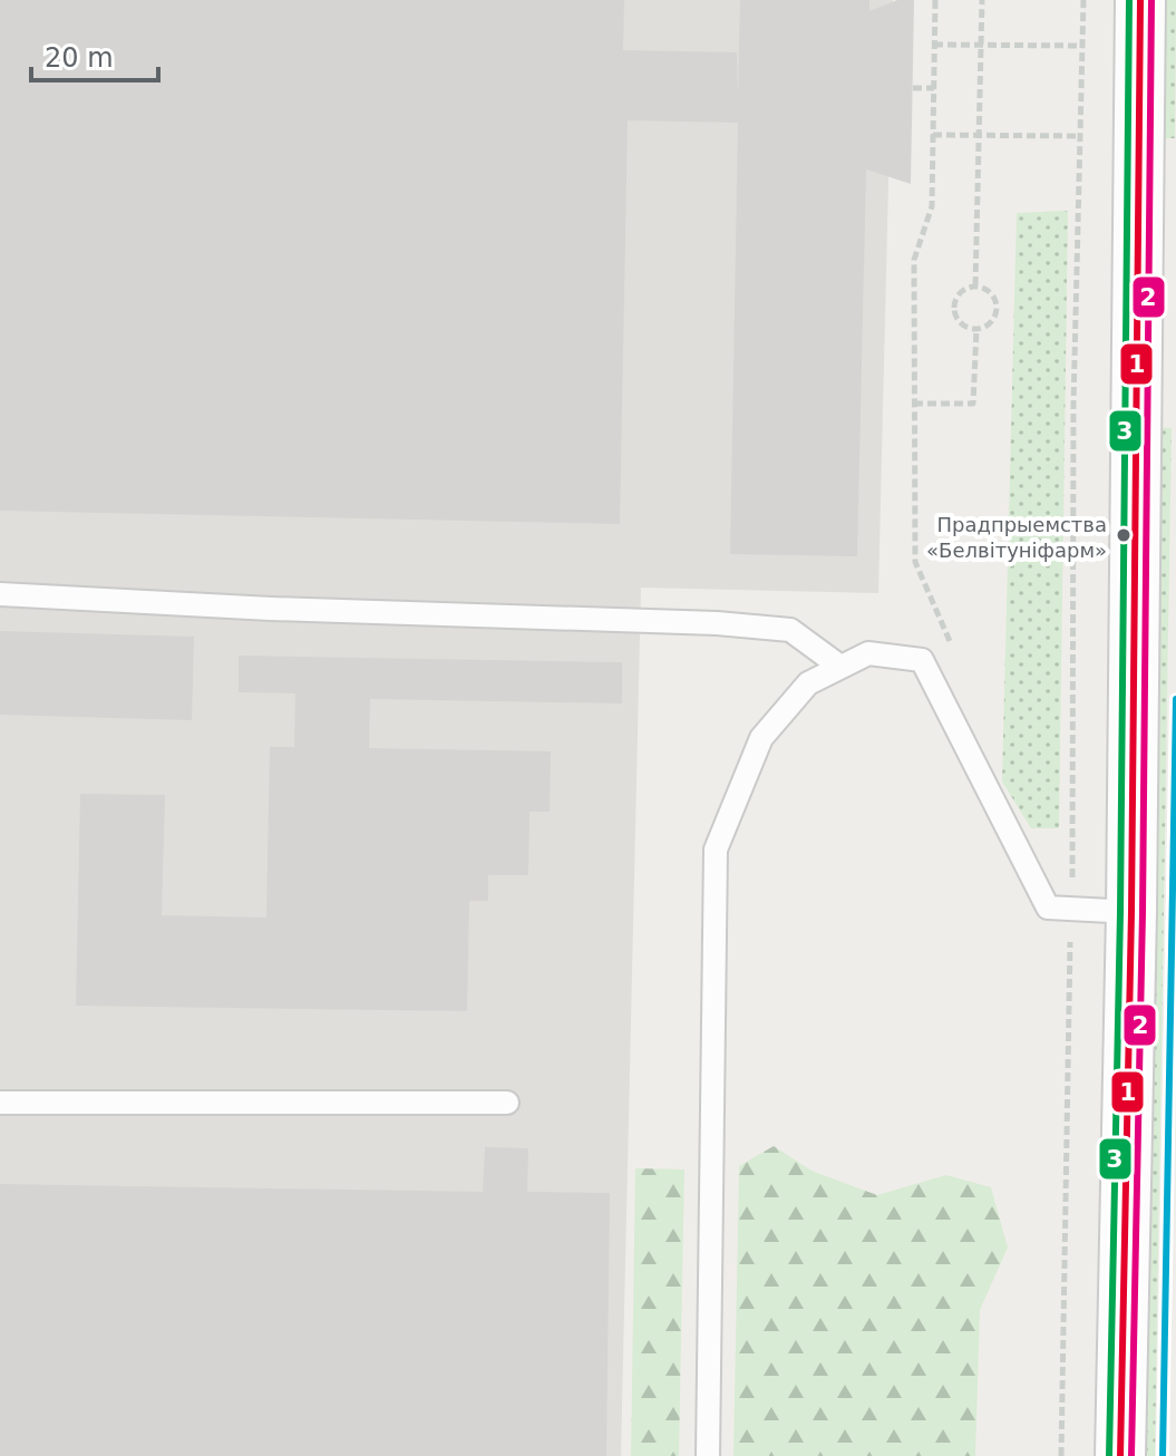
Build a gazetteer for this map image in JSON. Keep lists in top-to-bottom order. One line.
{"places":["Прадпрыемства «Белвітуніфарм»"],"lines":["transit line 1","transit line 2","transit line 3"],"scale_bar":"20 m"}
